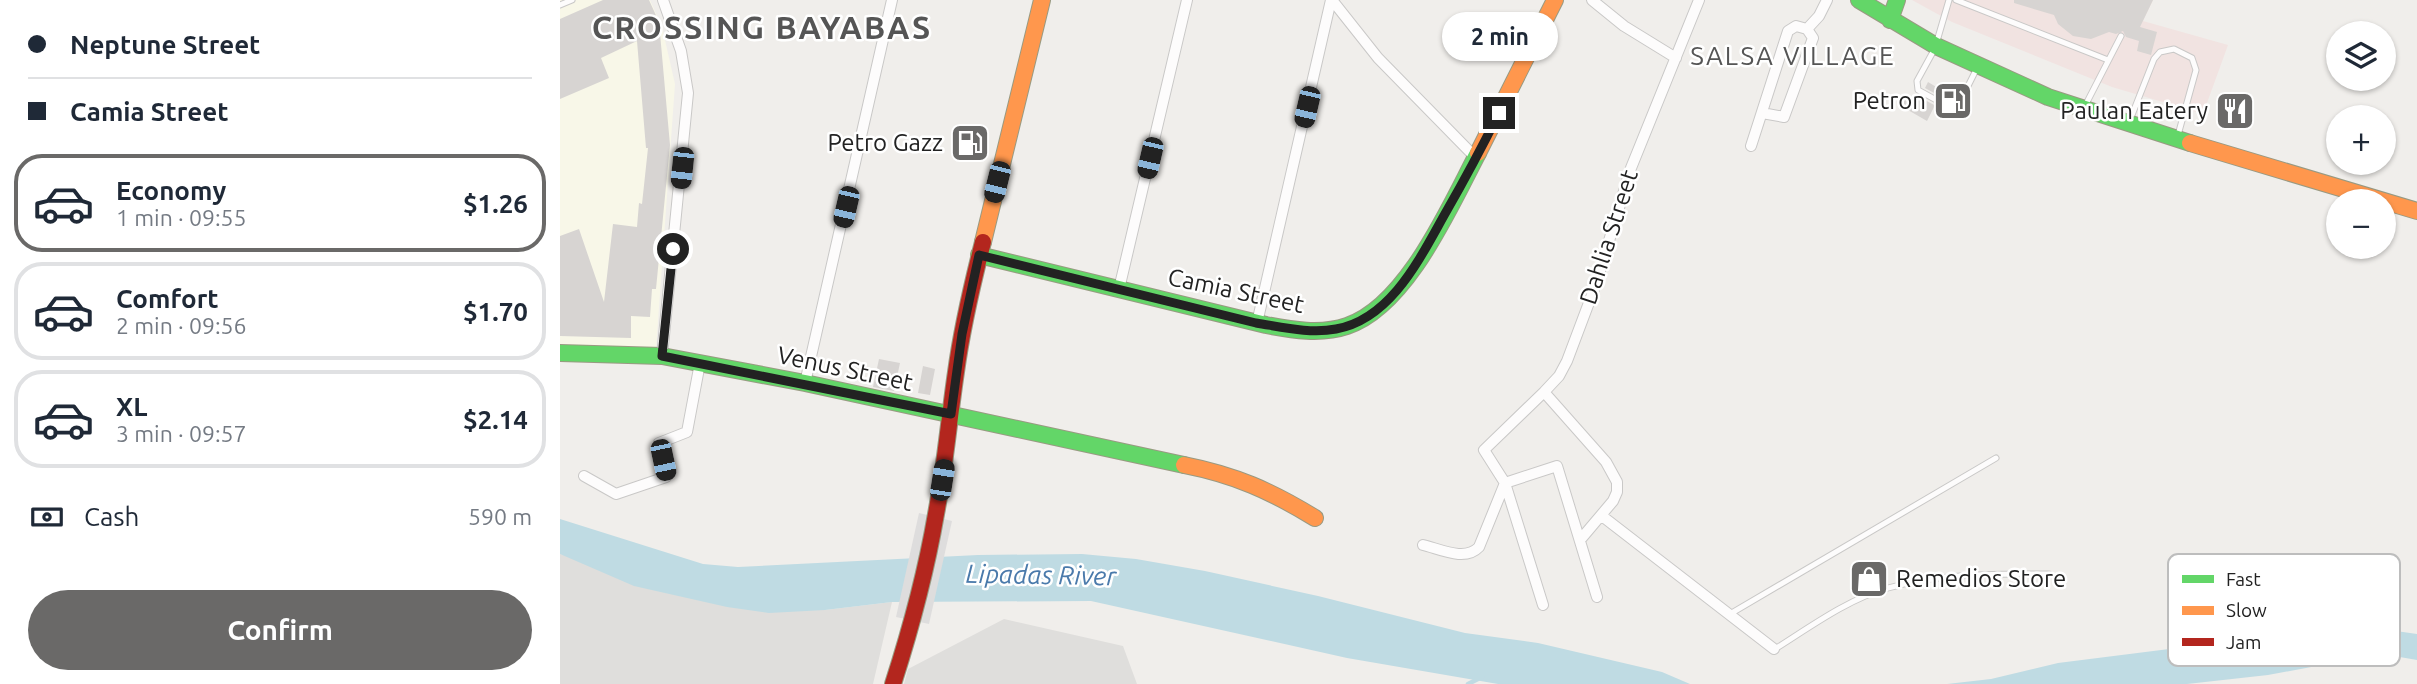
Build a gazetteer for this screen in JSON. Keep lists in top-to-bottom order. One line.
{"streets":{"main road":["Camia Street","Venus Street"],"street":["Dahlia Street"]},"districts":["CROSSING BAYABAS","SALSA VILLAGE"],"water":["Lipadas River"],"places":{"fuel station":["Petron","Petro Gazz"],"restaurant":["Paulan Eatery"],"shop":["Remedios Store"]},"legend":["Fast","Slow","Jam"],"page":{"banner":["Neptune Street","Camia Street"],"bubble":"2 min","map_buttons":["+","−"],"list":[{"name":"Economy","note":"1 min · 09:55","value":"$1.26"},{"name":"Comfort","note":"2 min · 09:56","value":"$1.70"},{"name":"XL","note":"3 min · 09:57","value":"$2.14"}],"pay":["Cash","590 m"],"buttons":"Confirm"}}
